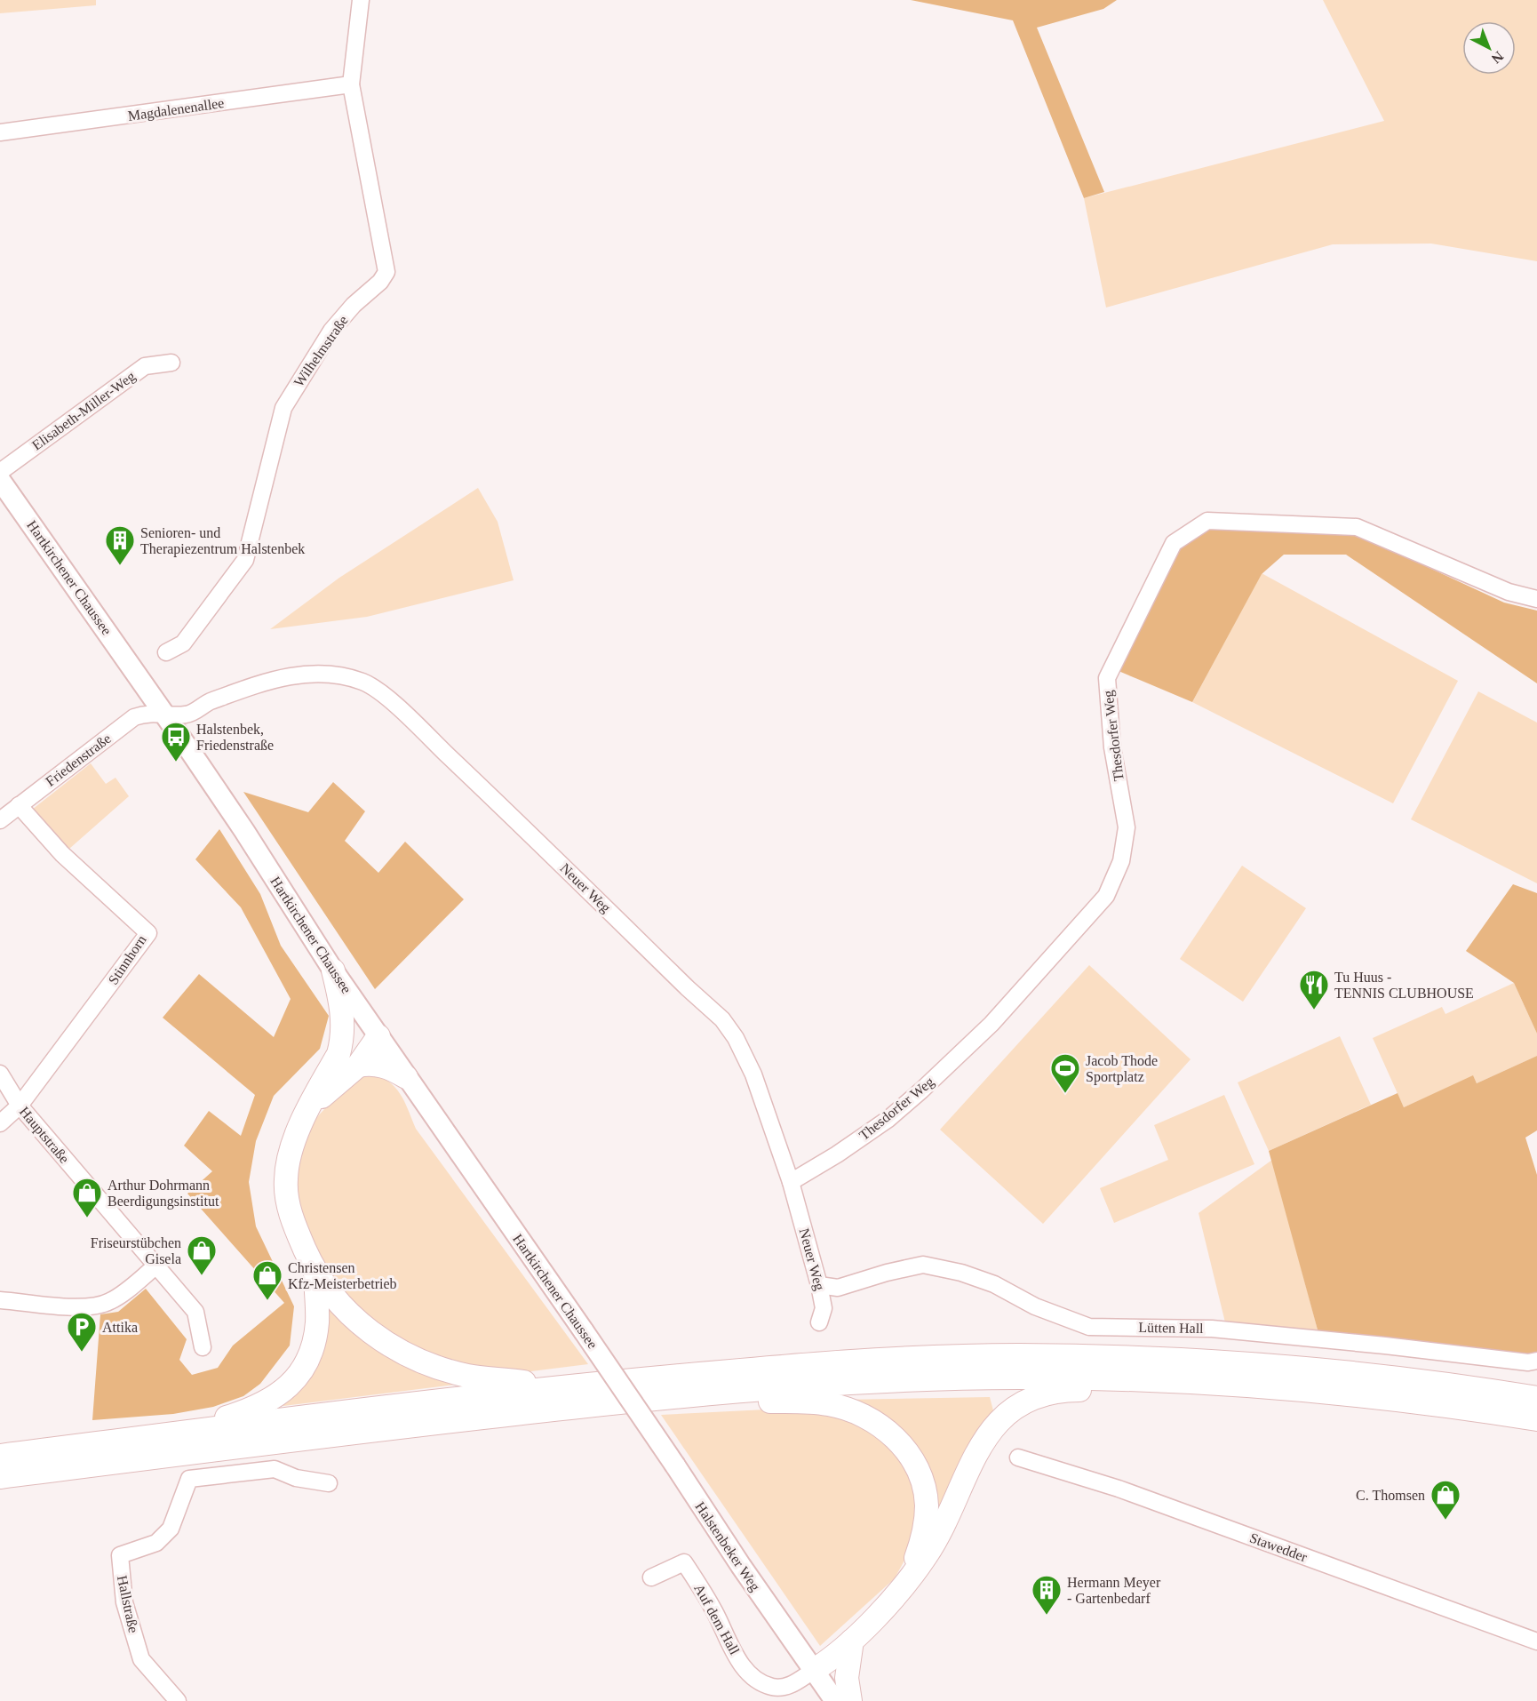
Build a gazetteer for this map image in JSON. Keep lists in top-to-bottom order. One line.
{"streets":{"main road":["Hartkirchener Chaussee","Halstenbeker Weg"],"street":["Magdalenenallee","Wilhelmstraße","Elisabeth-Miller-Weg","Thesdorfer Weg","Friedenstraße","Neuer Weg","Stinnhorn","Hauptstraße","Lütten Hall","Stawedder","Hallstraße","Auf dem Hall"]},"crossings":[["Magdalenenallee","Wilhelmstraße"],["Hartkirchener Chaussee","Friedenstraße"],["Hartkirchener Chaussee","Neuer Weg"],["Hartkirchener Chaussee","Halstenbeker Weg"],["Thesdorfer Weg","Neuer Weg"],["Friedenstraße","Neuer Weg"],["Friedenstraße","Stinnhorn"],["Neuer Weg","Lütten Hall"],["Stinnhorn","Hauptstraße"],["Halstenbeker Weg","Auf dem Hall"]],"places":{"building":["Senioren- und Therapiezentrum Halstenbek","Hermann Meyer - Gartenbedarf"],"bus stop":["Halstenbek, Friedenstraße"],"restaurant":["Tu Huus - TENNIS CLUBHOUSE"],"sports":["Jacob Thode Sportplatz"],"shop":["Arthur Dohrmann Beerdigungsinstitut","Friseurstübchen Gisela","Christensen Kfz-Meisterbetrieb","C. Thomsen"],"parking":["Attika"]},"north":"bottom right"}
